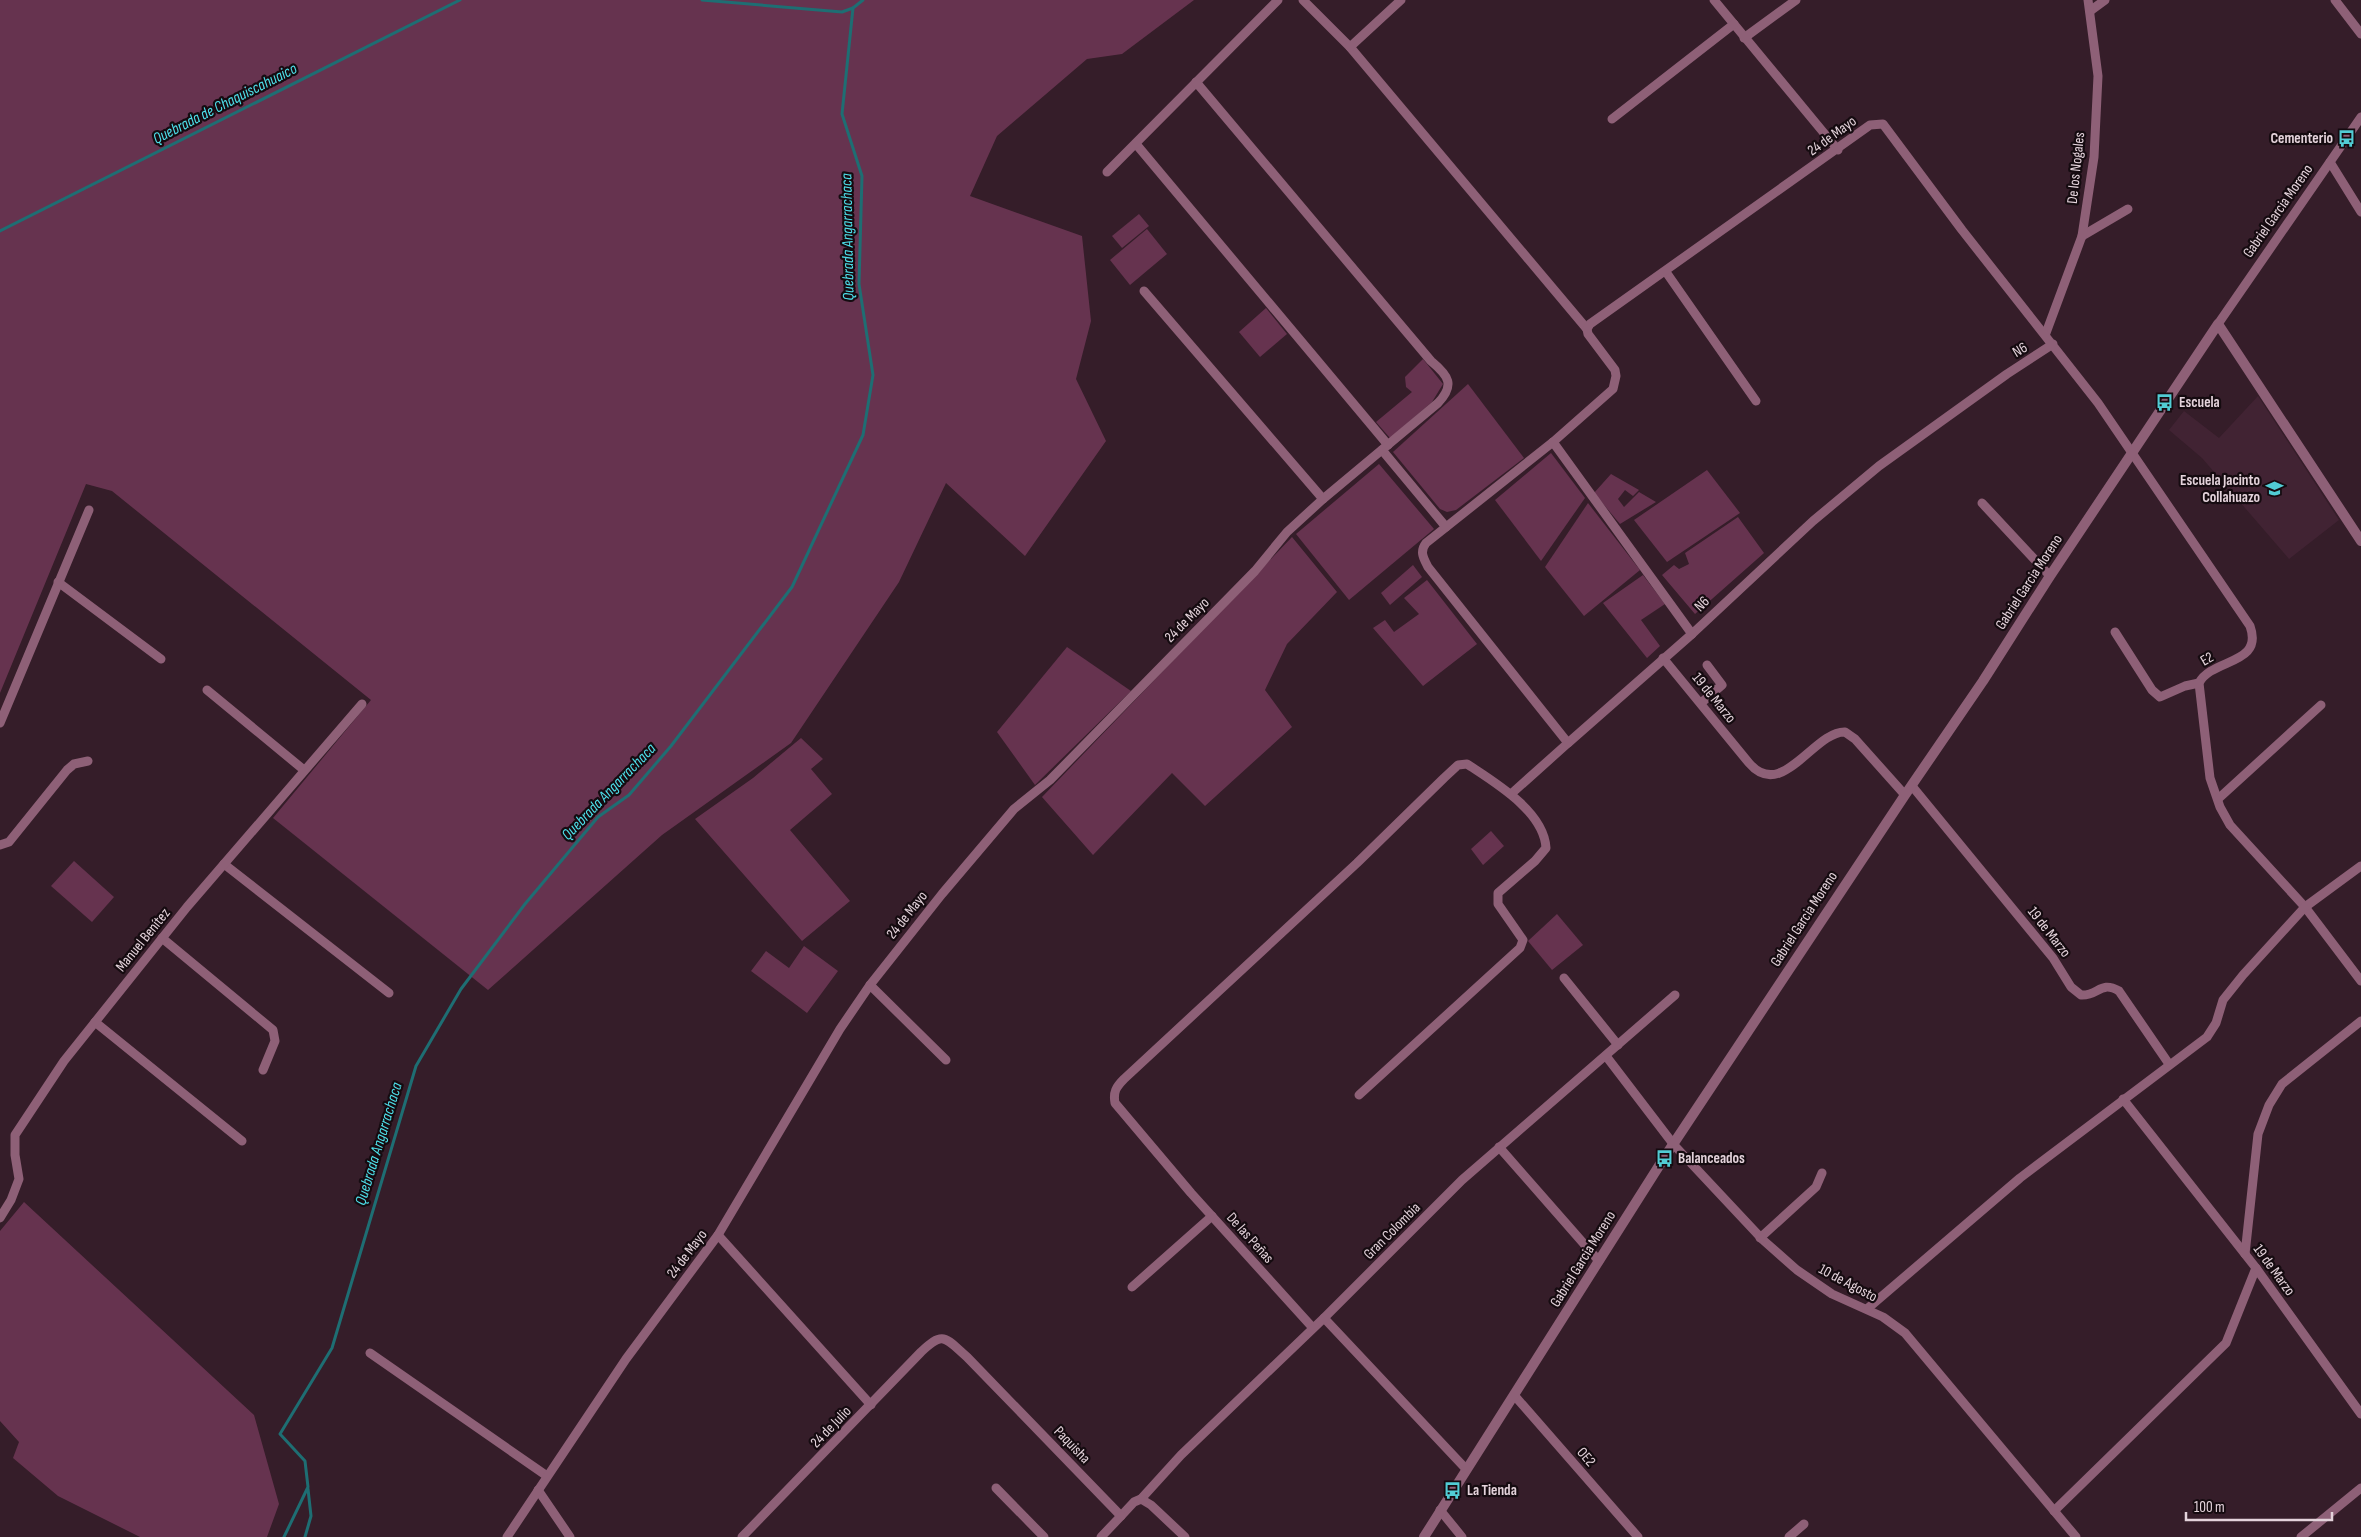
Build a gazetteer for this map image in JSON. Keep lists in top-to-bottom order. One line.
{"streets":{"street":["24 de Mayo","De los Nogales","Gabriel Garcia Moreno","N6","E2","19 de Marzo","Manuel Benítez","Gran Colombia","De las Peñas","10 de Agosto","24 de Julio","Paquisha","OE2"]},"crossings":[["24 de Mayo","De los Nogales"],["24 de Mayo","Gabriel Garcia Moreno"],["24 de Mayo","N6"],["24 de Mayo","E2"],["Gabriel Garcia Moreno","E2"],["Gabriel Garcia Moreno","19 de Marzo"],["Gabriel Garcia Moreno","10 de Agosto"],["Gabriel Garcia Moreno","OE2"],["N6","19 de Marzo"],["N6","De las Peñas"],["Gran Colombia","De las Peñas"],["Gran Colombia","10 de Agosto"],["24 de Julio","Paquisha"]],"water":["Quebrada de Chaquiscahuaico","Quebrada Angarrachaca"],"places":{"bus stop":["Cementerio","Escuela","Balanceados","La Tienda"],"school or university":["Escuela Jacinto Collahuazo"]},"scale_bar":"100 m"}
